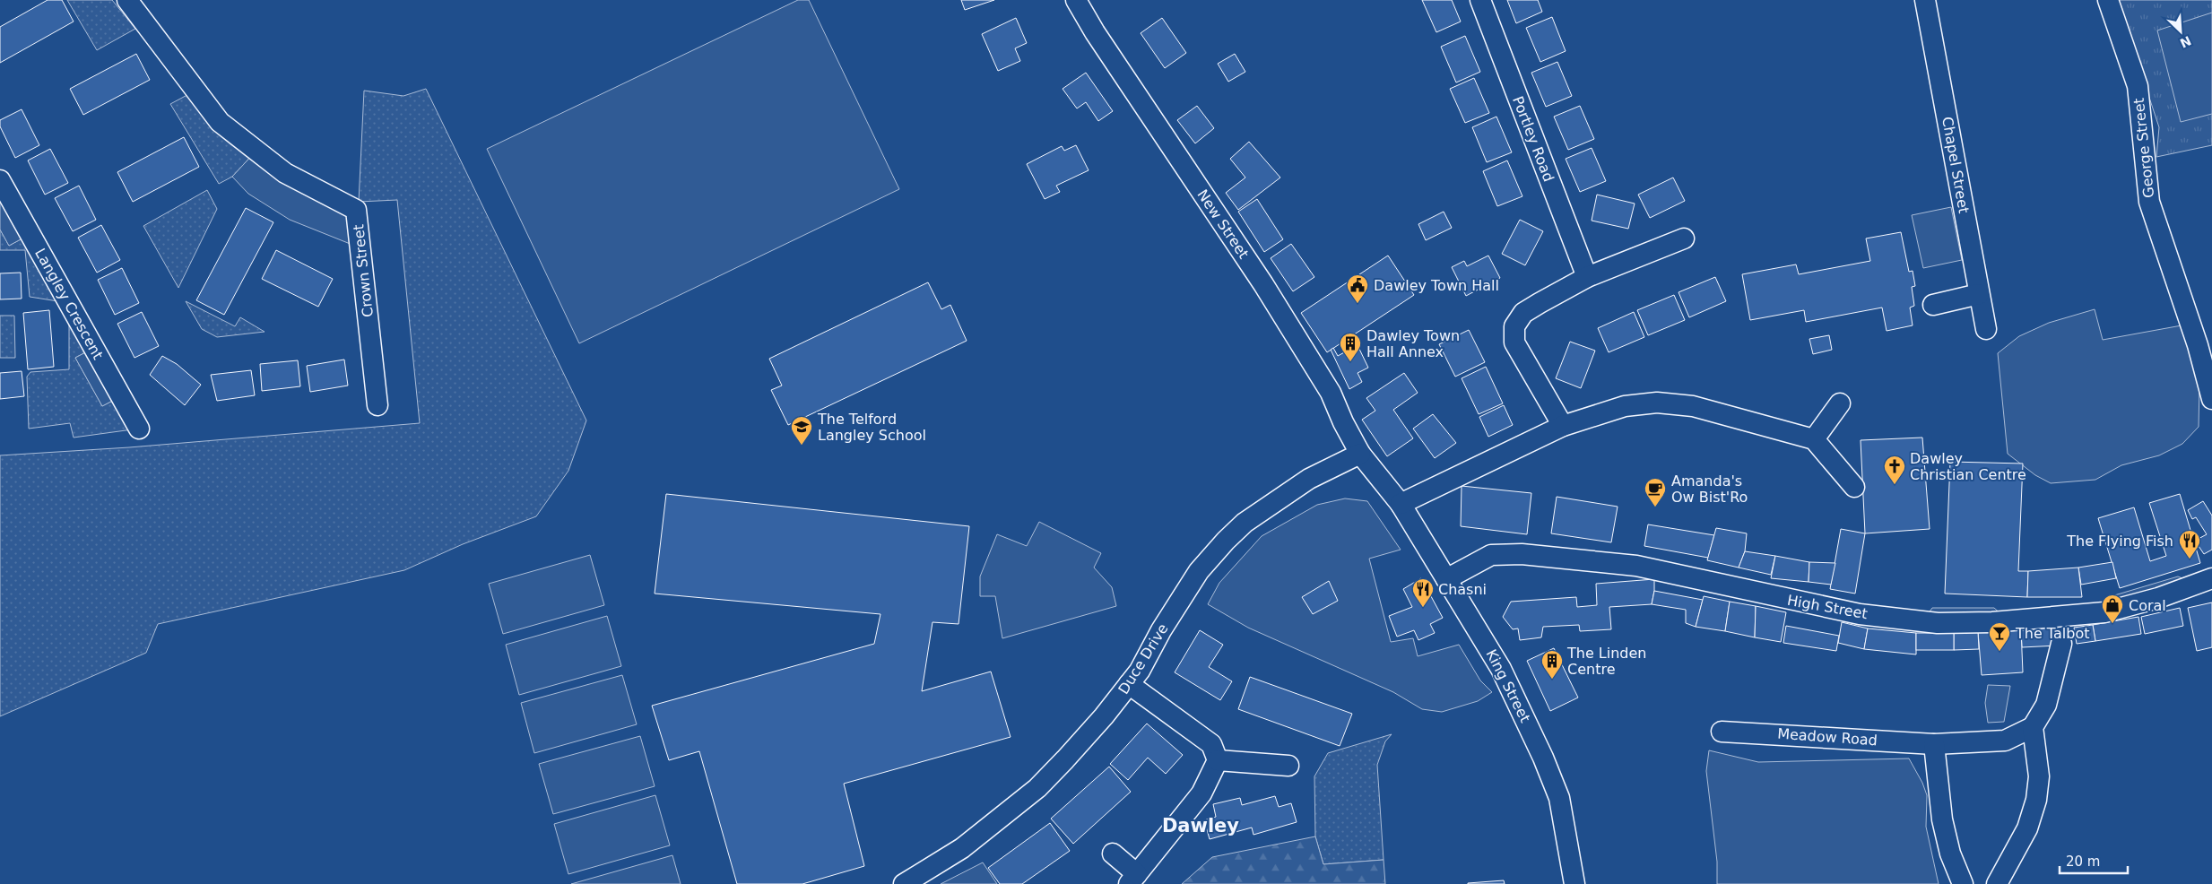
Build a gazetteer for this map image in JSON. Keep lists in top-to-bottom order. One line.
{"streets":{"street":["Portley Road","George Street","Chapel Street","New Street","Crown Street","Langley Crescent","High Street","Duce Drive","King Street","Meadow Road"]},"crossings":[["New Street","Duce Drive"],["New Street","King Street"],["High Street","King Street"]],"districts":["Dawley"],"places":{"public building":["Dawley Town Hall"],"building":["Dawley Town Hall Annex","The Linden Centre"],"school or university":["The Telford Langley School"],"church":["Dawley Christian Centre"],"cafe":["Amanda's Ow Bist'Ro"],"restaurant":["The Flying Fish","Chasni"],"shop":["Coral"],"bar":["The Talbot"]},"scale_bar":"20 m","north":"bottom right"}
